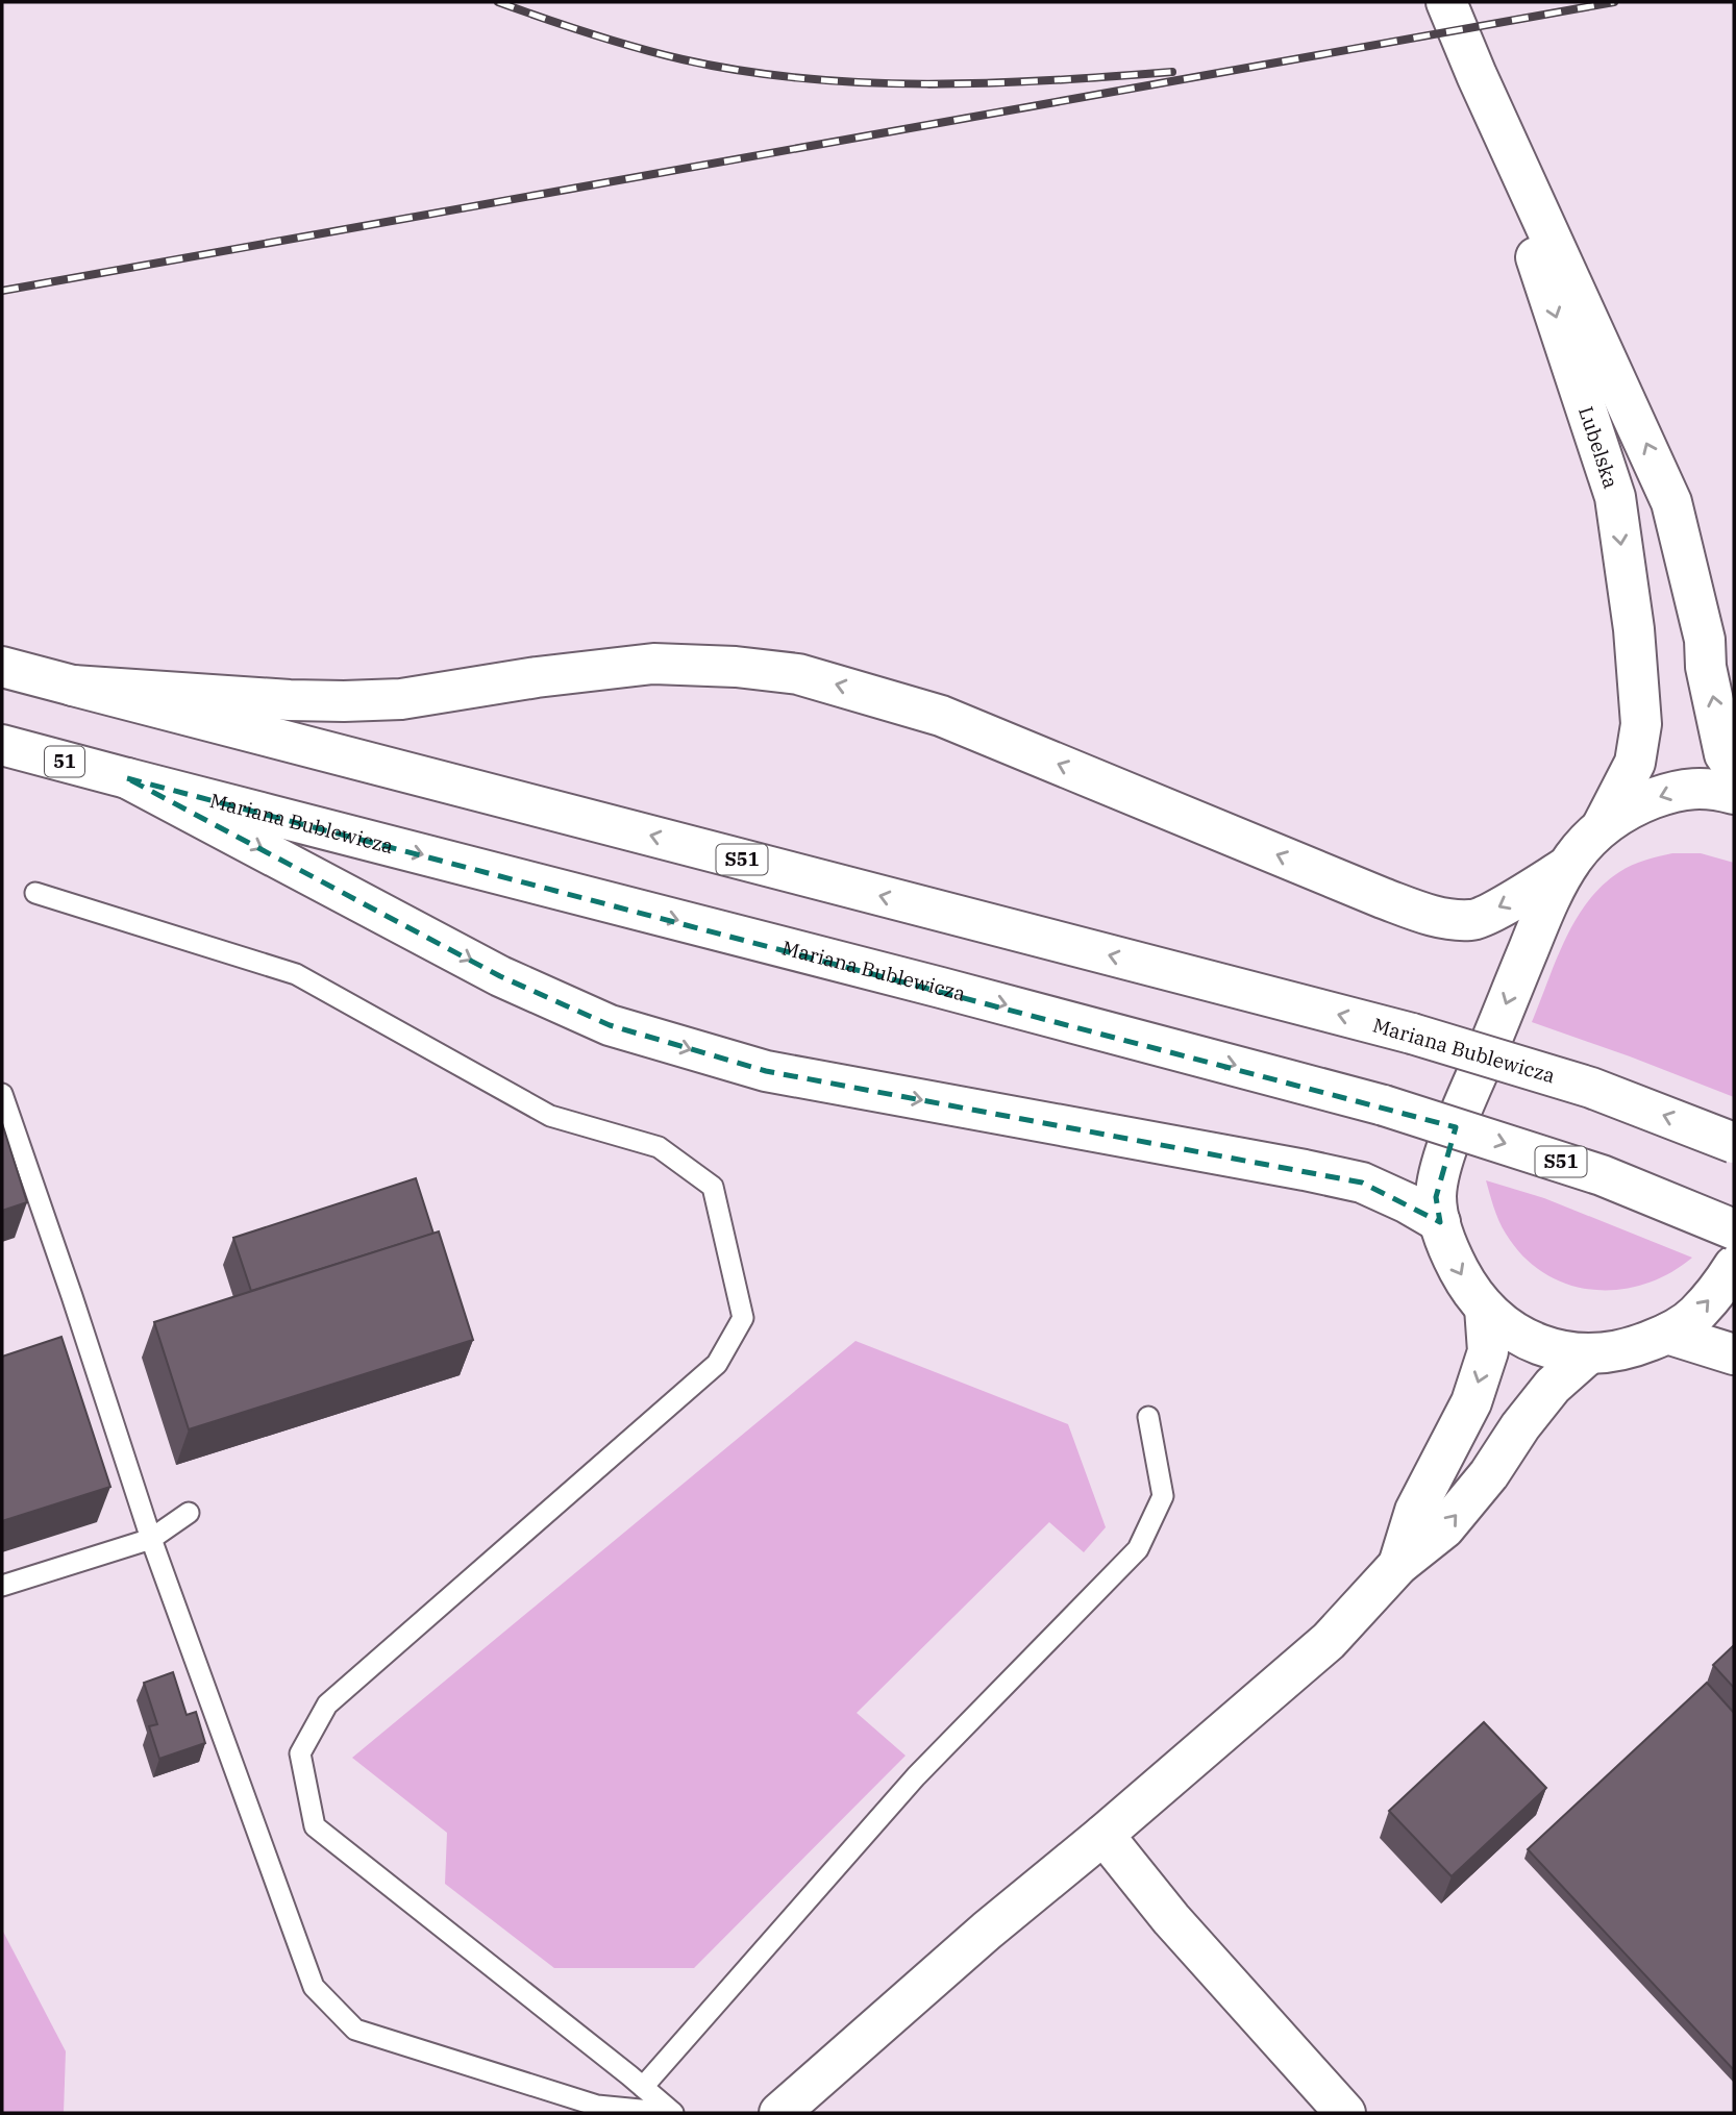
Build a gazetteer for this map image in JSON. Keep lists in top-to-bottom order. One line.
{"streets":{"main road":["Lubelska","51","Mariana Bublewicza","S51"]}}
